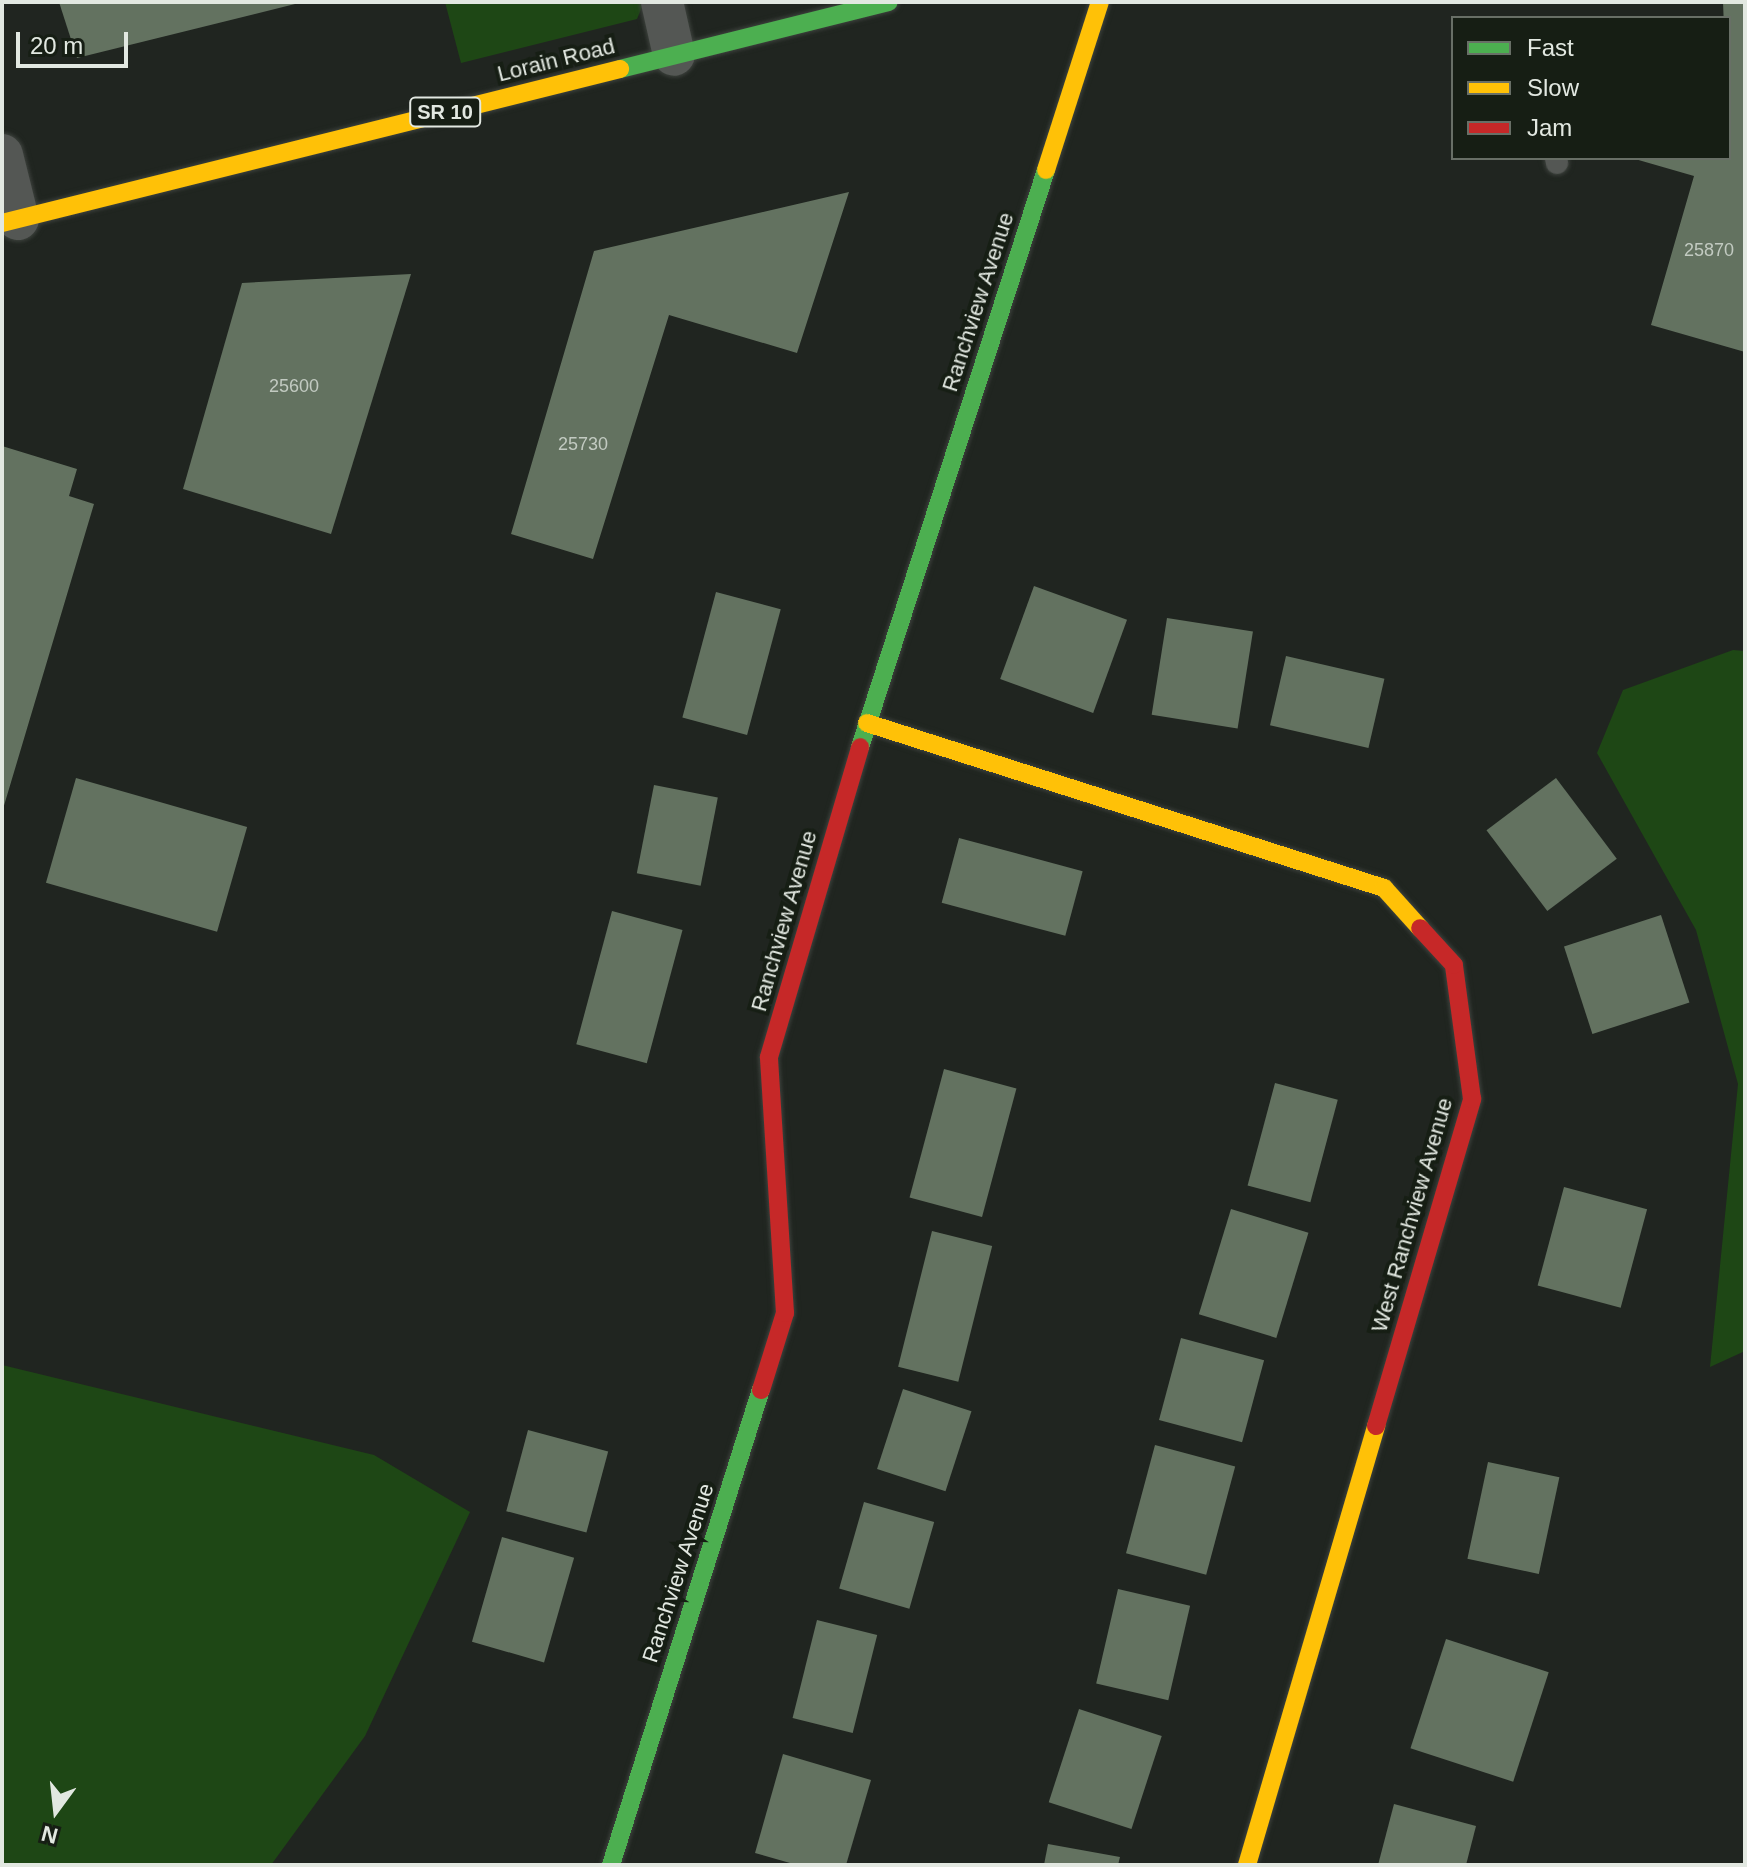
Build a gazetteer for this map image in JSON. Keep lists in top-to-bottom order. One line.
{"streets":{"street":["Lorain Road","SR 10","Ranchview Avenue","West Ranchview Avenue"]},"crossings":[["Ranchview Avenue","West Ranchview Avenue"]],"house_numbers":["25870","25600","25730"],"legend":["Fast","Slow","Jam"],"scale_bar":"20 m","north":"bottom"}
